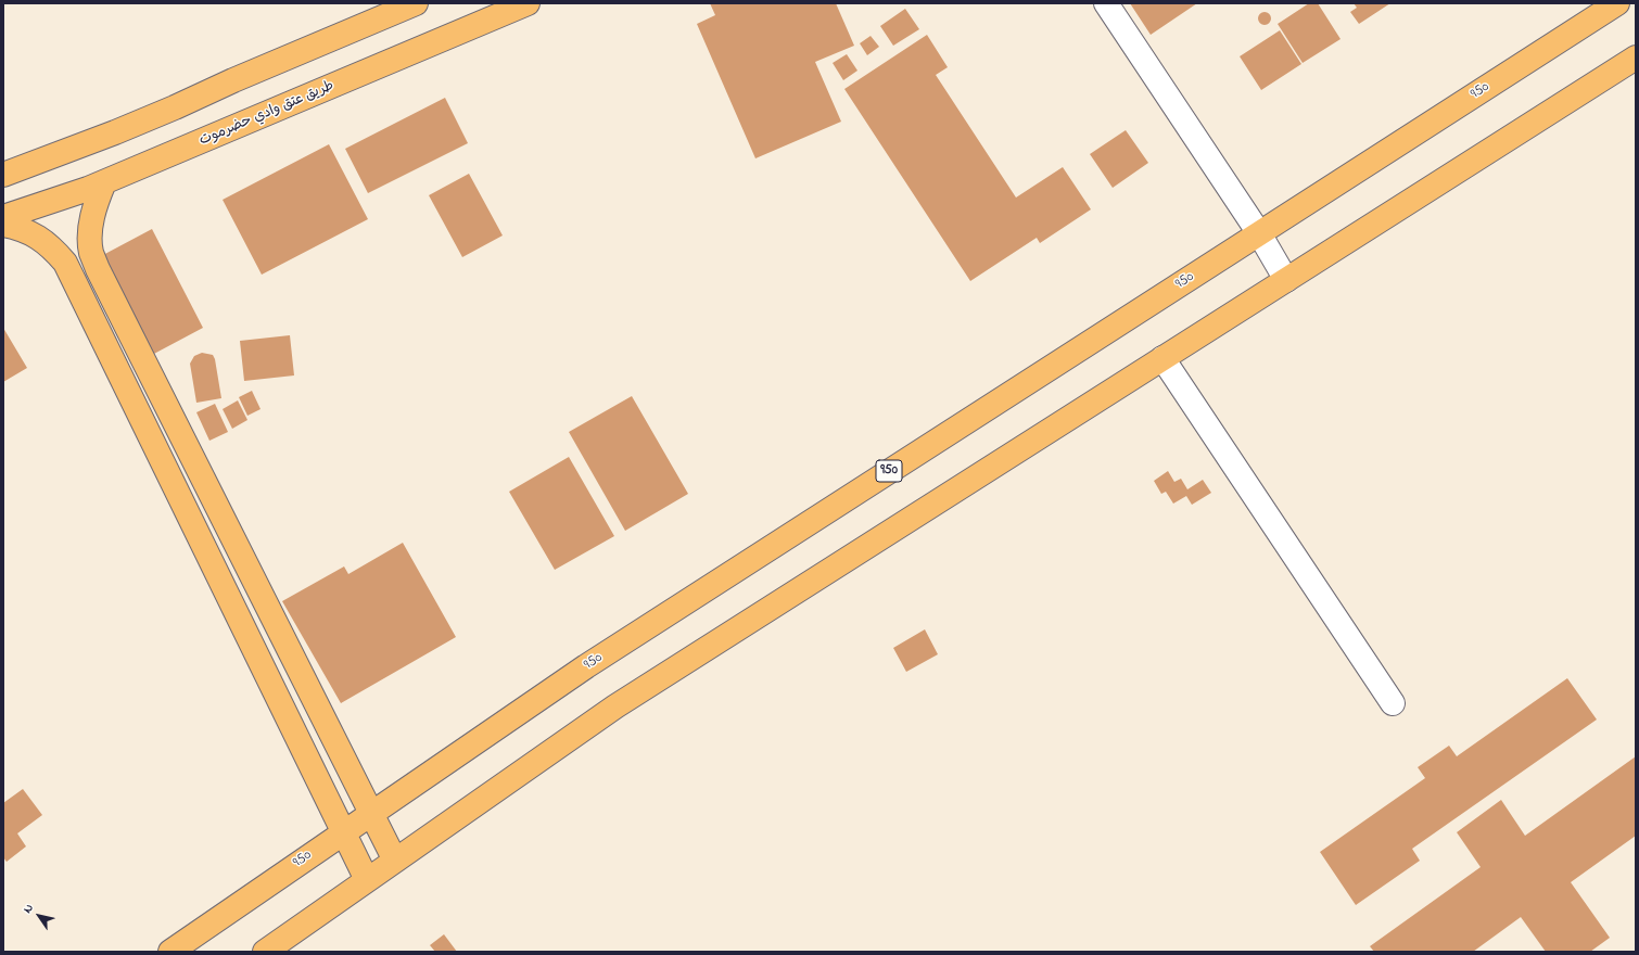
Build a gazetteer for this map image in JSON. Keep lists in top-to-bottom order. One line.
{"streets":{"main road":["950","طريق عتق وادي حضرموت"]},"north":"top left"}
